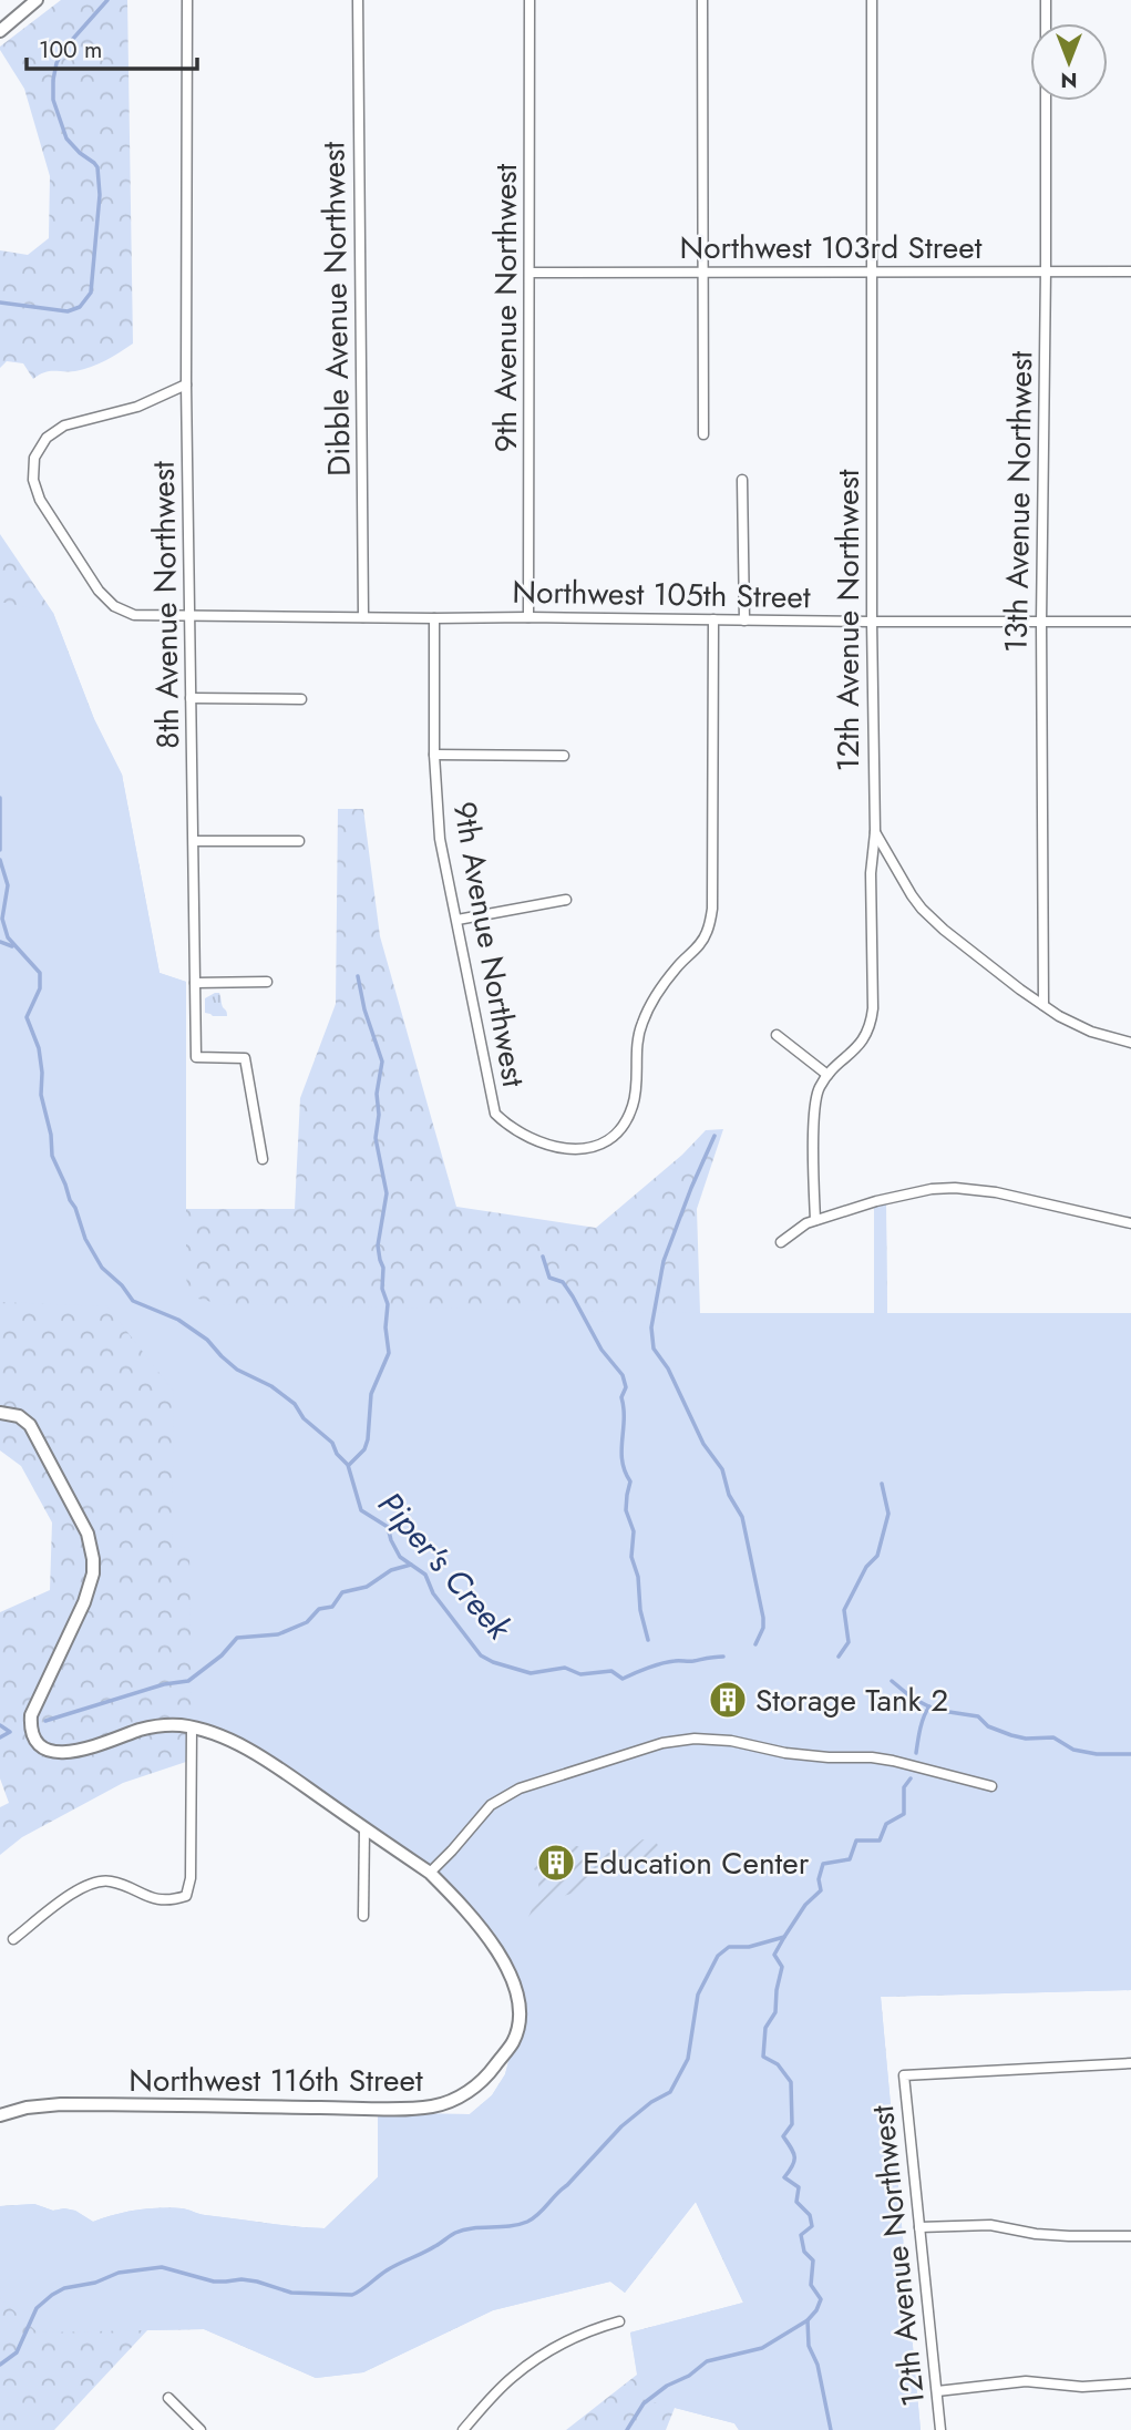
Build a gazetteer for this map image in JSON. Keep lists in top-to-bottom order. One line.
{"streets":{"street":["Northwest 103rd Street","9th Avenue Northwest","Dibble Avenue Northwest","13th Avenue Northwest","Northwest 105th Street","8th Avenue Northwest","12th Avenue Northwest","Northwest 116th Street"]},"crossings":[["Northwest 103rd Street","9th Avenue Northwest"],["Northwest 103rd Street","13th Avenue Northwest"],["Northwest 103rd Street","12th Avenue Northwest"],["9th Avenue Northwest","Northwest 105th Street"],["Dibble Avenue Northwest","Northwest 105th Street"],["13th Avenue Northwest","Northwest 105th Street"],["Northwest 105th Street","8th Avenue Northwest"],["Northwest 105th Street","12th Avenue Northwest"]],"water":["Piper's Creek"],"places":{"building":["Storage Tank 2","Education Center"]},"scale_bar":"100 m","north":"bottom"}
